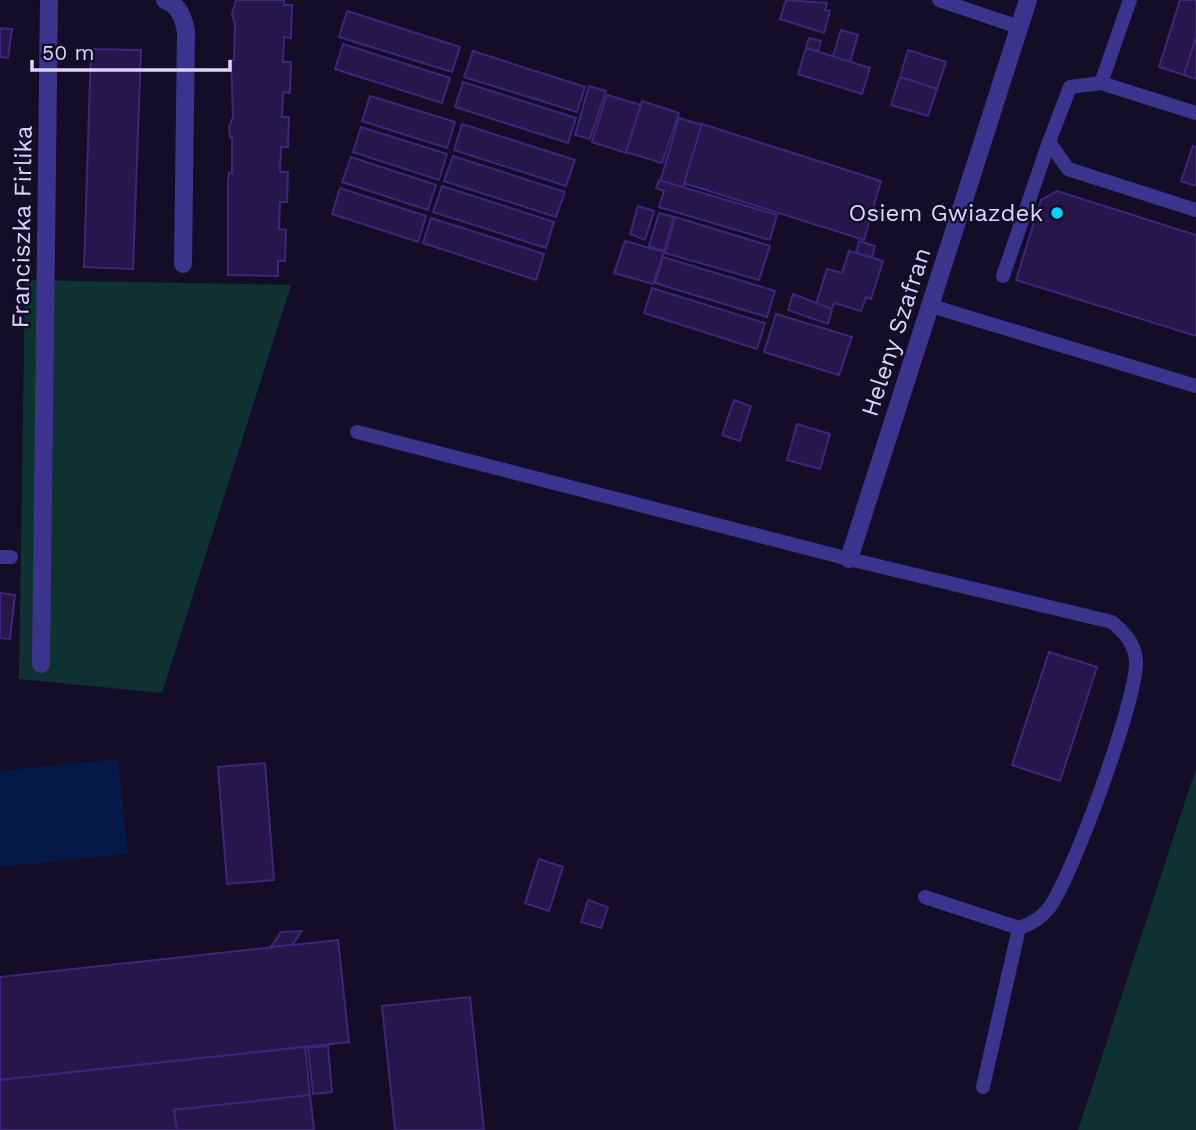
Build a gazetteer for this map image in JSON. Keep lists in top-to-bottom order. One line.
{"streets":{"street":["Franciszka Firlika","Heleny Szafran"]},"places":["Osiem Gwiazdek"],"scale_bar":"50 m"}
